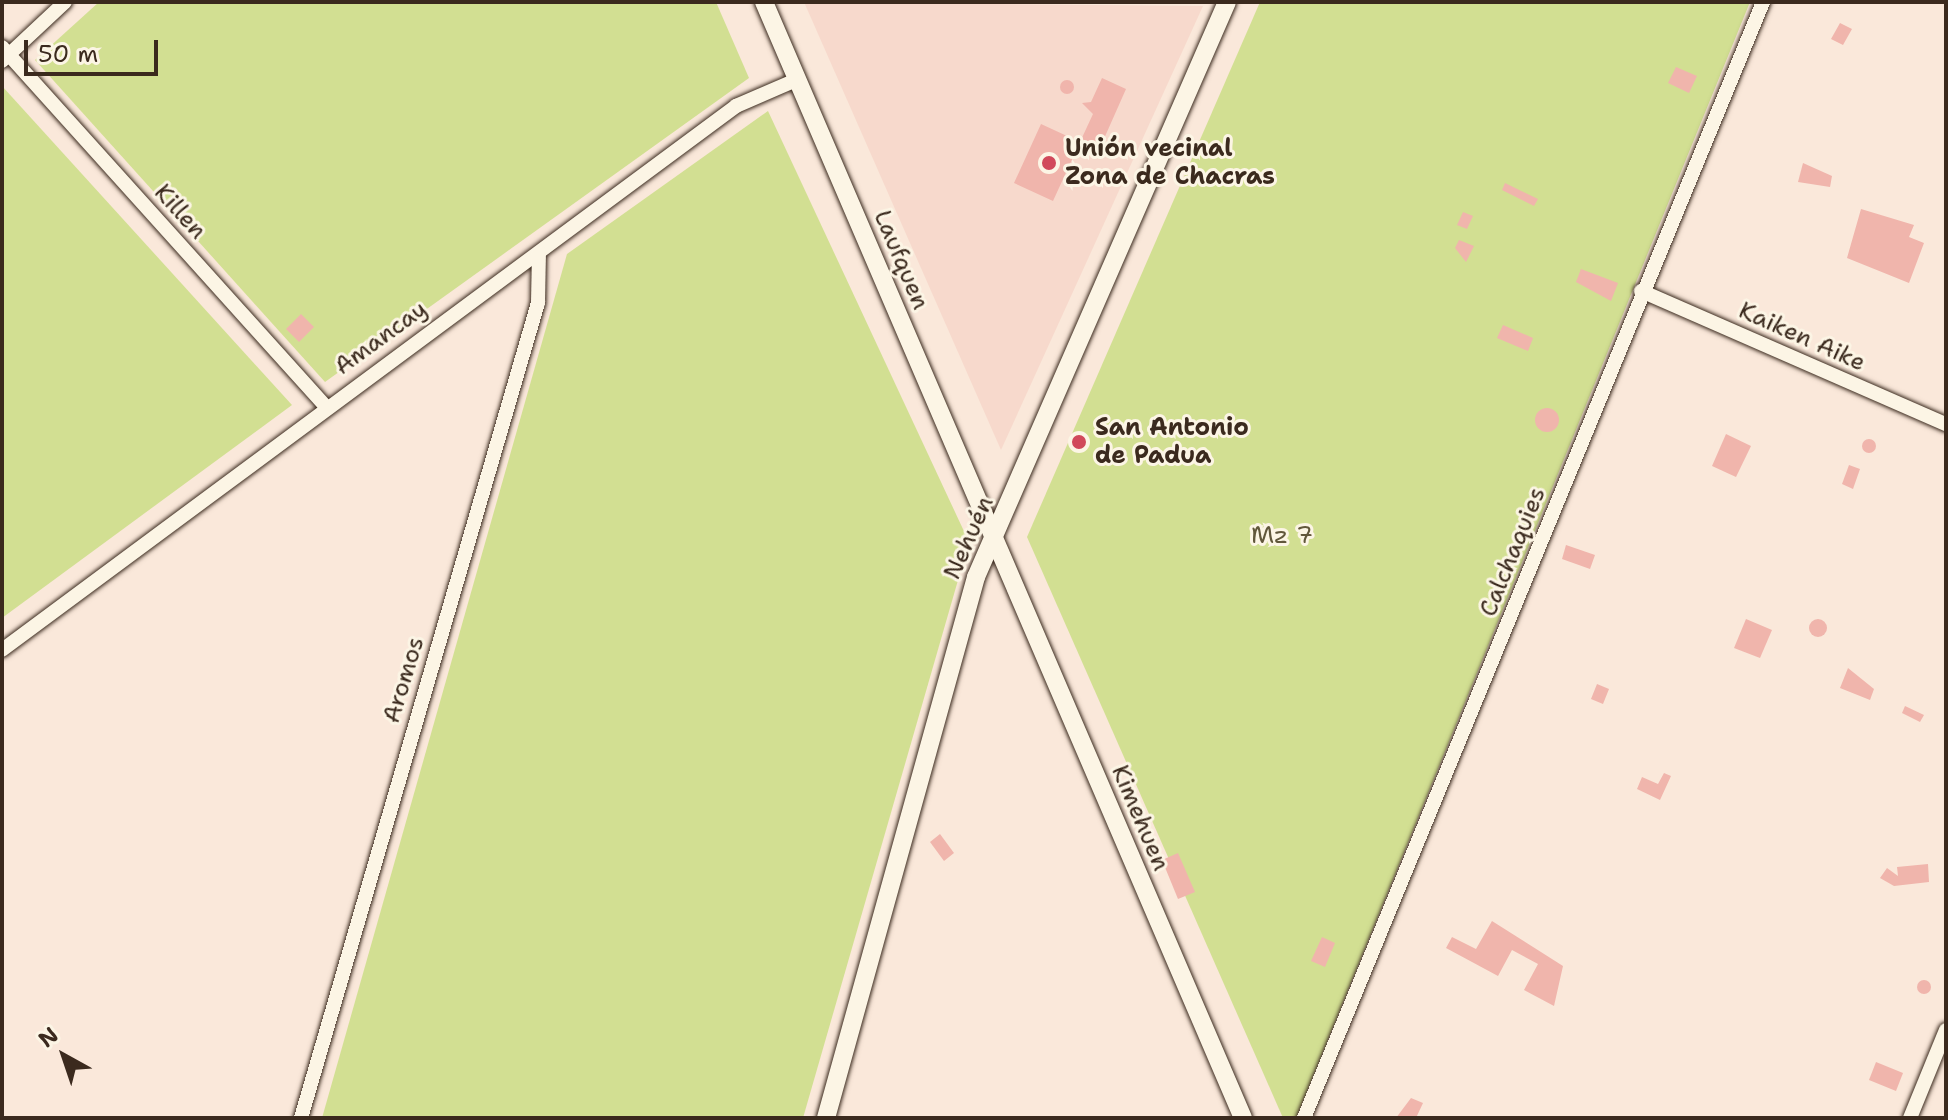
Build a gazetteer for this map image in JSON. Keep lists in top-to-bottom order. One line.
{"streets":{"street":["Killen","Laufquen","Kaiken Aike","Amancay","Nehuén","Calchaquies","Aromos","Kimehuen"]},"crossings":[["Killen","Amancay"],["Laufquen","Amancay"],["Laufquen","Nehuén"],["Laufquen","Kimehuen"],["Kaiken Aike","Calchaquies"],["Amancay","Aromos"],["Nehuén","Kimehuen"]],"parks":["Mz 7"],"places":["Unión vecinal Zona de Chacras","San Antonio de Padua"],"scale_bar":"50 m","north":"top left"}
